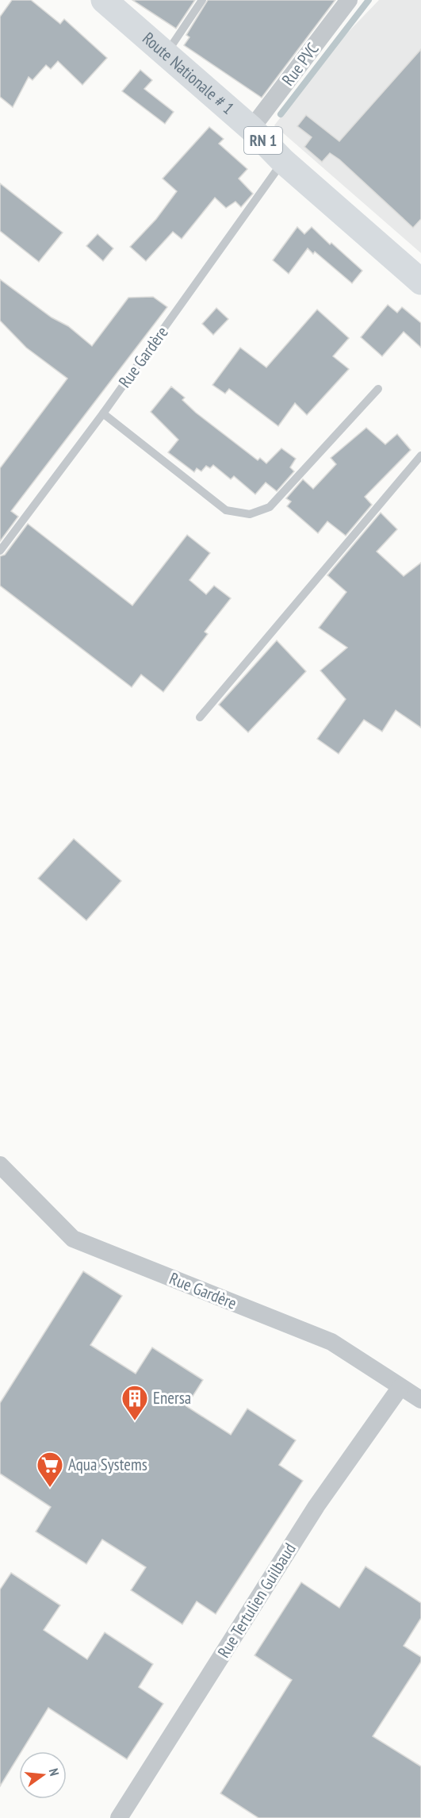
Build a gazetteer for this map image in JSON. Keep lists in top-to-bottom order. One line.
{"streets":{"main road":["Route Nationale # 1","RN 1"],"street":["Rue PVC","Rue Gardère","Rue Tertulien Guilbaud"]},"crossings":[["Rue PVC","Route Nationale # 1"],["Route Nationale # 1","Rue Gardère"],["Rue Gardère","Rue Tertulien Guilbaud"]],"places":{"building":["Enersa"],"supermarket":["Aqua Systems"]},"north":"right"}
